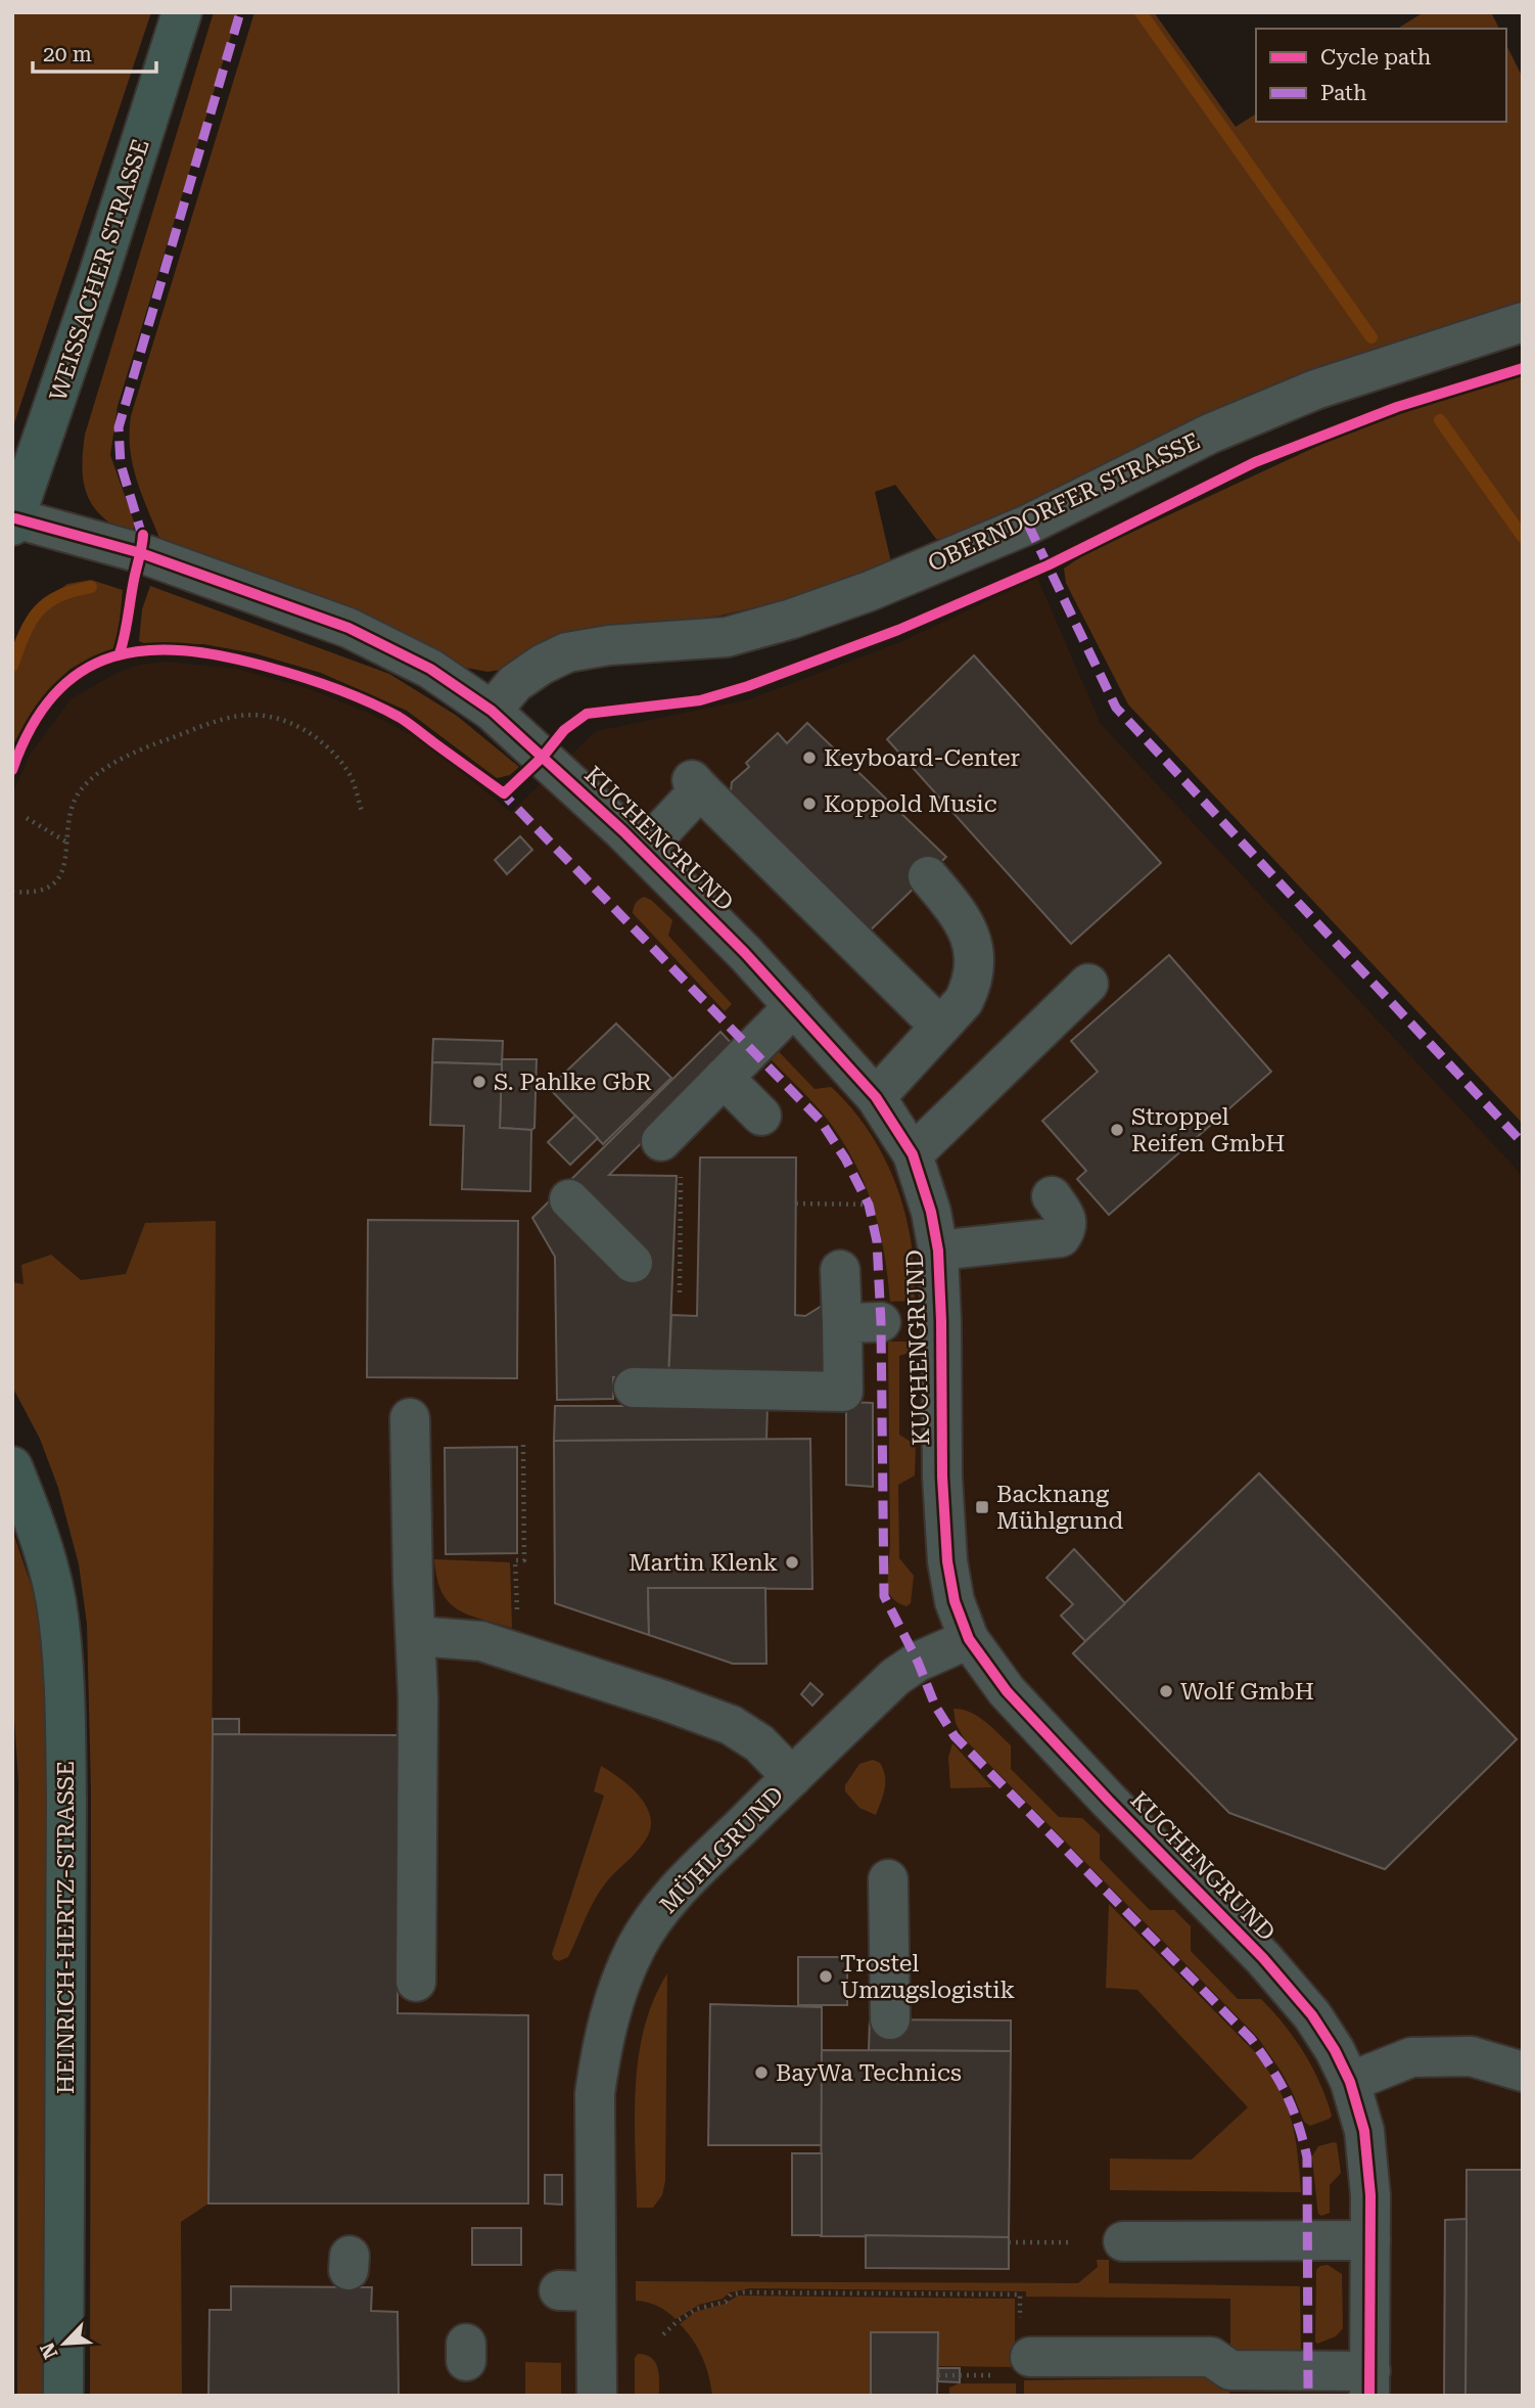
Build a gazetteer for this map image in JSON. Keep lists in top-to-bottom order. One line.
{"streets":{"main road":["WEISSACHER STRASSE","HEINRICH-HERTZ-STRASSE"],"street":["OBERNDORFER STRASSE","KUCHENGRUND","MÜHLGRUND"]},"crossings":[["WEISSACHER STRASSE","KUCHENGRUND"],["OBERNDORFER STRASSE","KUCHENGRUND"],["KUCHENGRUND","MÜHLGRUND"]],"places":{"other":["Keyboard-Center","Koppold Music","S. Pahlke GbR","Stroppel Reifen GmbH","Martin Klenk","Wolf GmbH","Trostel Umzugslogistik","BayWa Technics"],"transit":["Backnang Mühlgrund"]},"legend":["Cycle path","Path"],"scale_bar":"20 m","north":"bottom left"}
